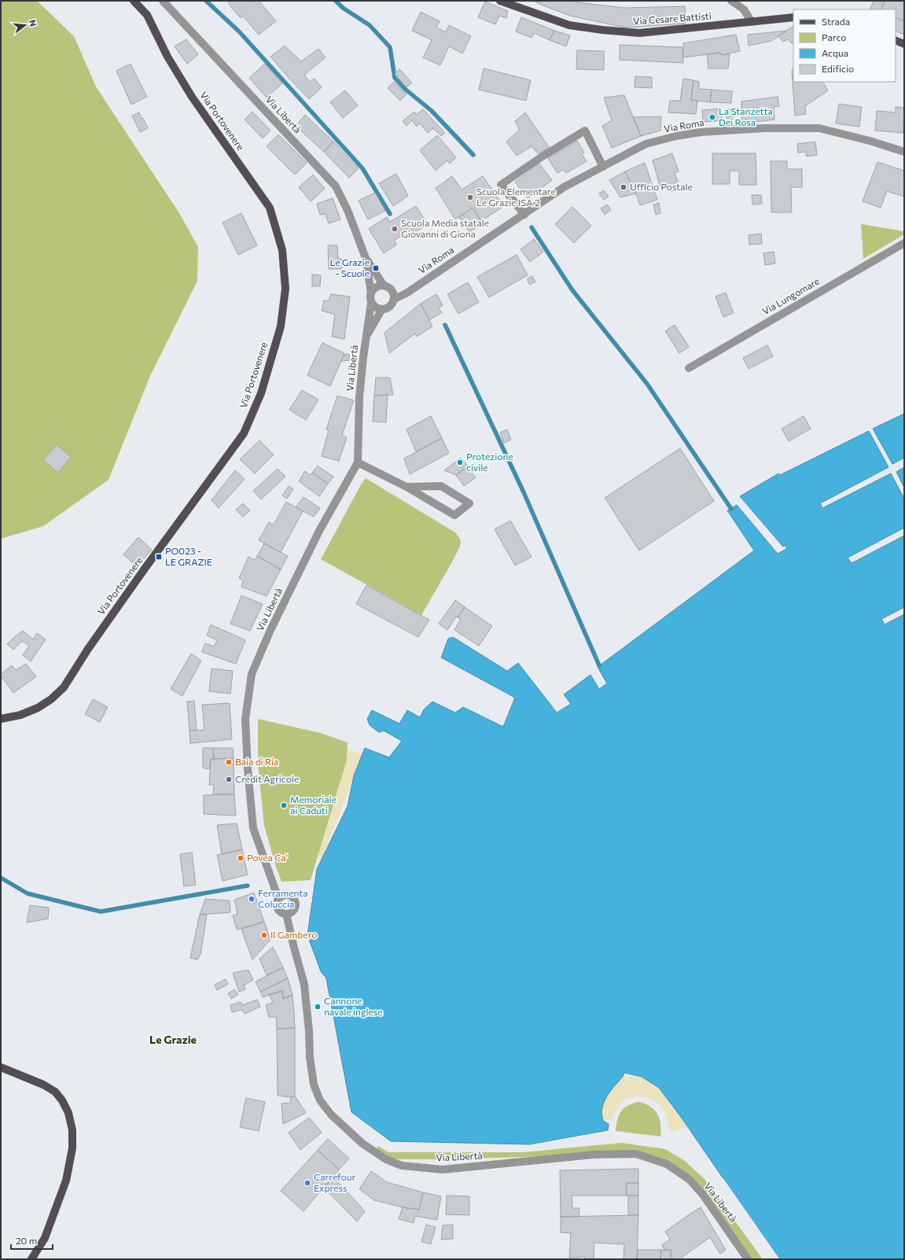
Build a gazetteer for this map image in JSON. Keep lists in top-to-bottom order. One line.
{"streets":{"main road":["Via Cesare Battisti","Via Portovenere"],"street":["Via Libertà","Via Roma","Via Lungomare"]},"crossings":[["Via Libertà","Via Roma"]],"districts":["Le Grazie"],"places":{"other":["La Stanzetta Dei Rosa","Ufficio Postale","Scuola Elementare Le Grazie ISA 2","Scuola Media statale Giovanni di Giona","Protezione civile","Baia di Ria","Crédit Agricole","Memoriale ai Caduti","Povea Ca'","Ferramenta Coluccia","Il Gambero","Cannone navale inglese","Carrefour Express"],"transit":["Le Grazie - Scuole","PO023 - LE GRAZIE"]},"legend":["Strada","Parco","Acqua","Edificio"],"scale_bar":"20 m","north":"right"}
